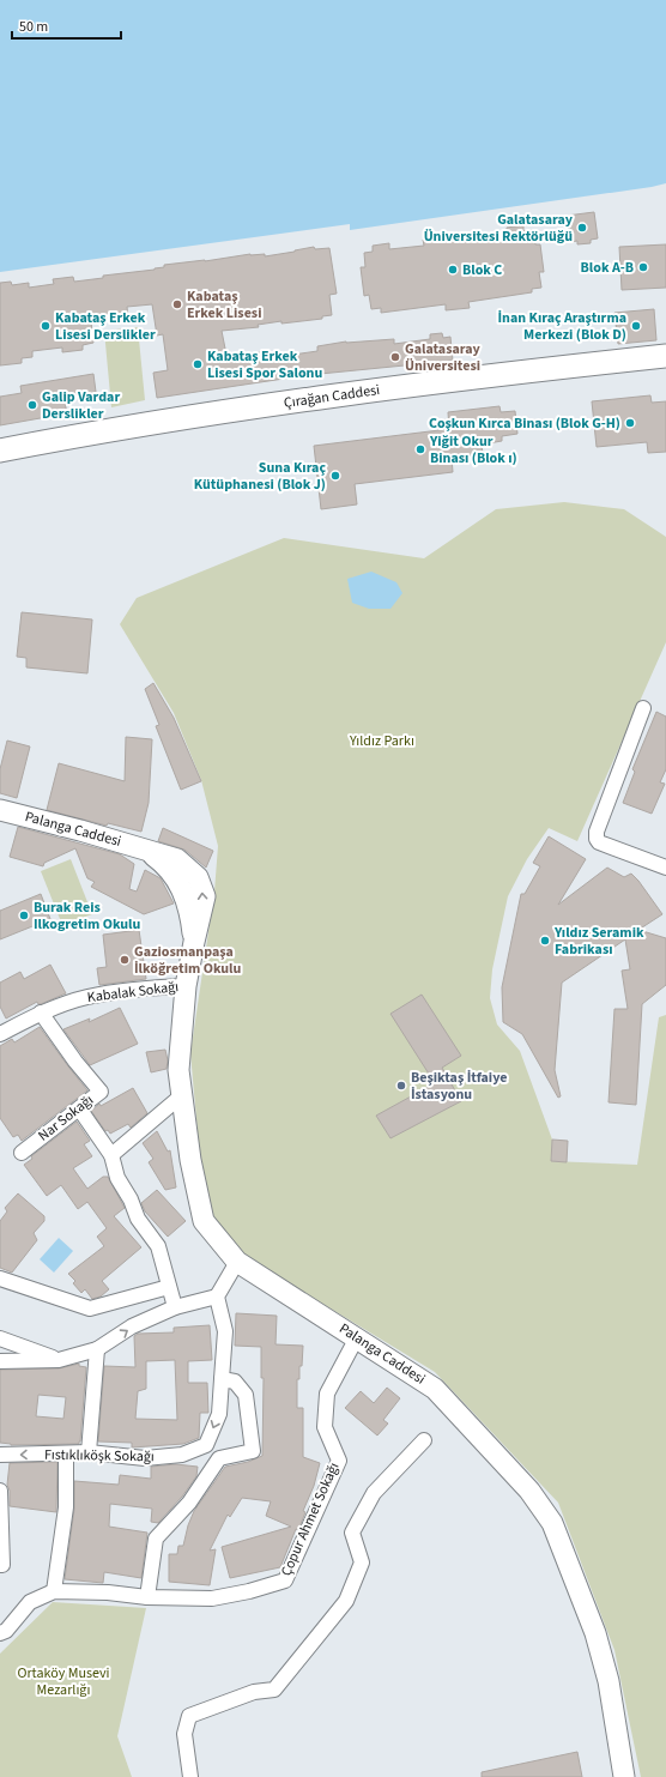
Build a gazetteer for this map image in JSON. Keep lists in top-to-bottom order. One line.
{"streets":{"main road":["Çırağan Caddesi","Palanga Caddesi"],"street":["Kabalak Sokağı","Nar Sokağı","Fıstıklıköşk Sokağı","Çopur Ahmet Sokağı"]},"crossings":[["Palanga Caddesi","Kabalak Sokağı"],["Palanga Caddesi","Çopur Ahmet Sokağı"],["Kabalak Sokağı","Nar Sokağı"]],"parks":["Yıldız Parkı","Ortaköy Musevi Mezarlığı"],"places":["Galatasaray Üniversitesi Rektörlüğü","Blok A-B","Blok C","Kabataş Erkek Lisesi","Kabataş Erkek Lisesi Derslikler","İnan Kıraç Araştırma Merkezi (Blok D)","Galatasaray Üniversitesi","Kabataş Erkek Lisesi Spor Salonu","Galip Vardar Derslikler","Coşkun Kırca Binası (Blok G-H)","Yiğit Okur Binası (Blok ı)","Suna Kıraç Kütüphanesi (Blok J)","Burak Reis Ilkogretim Okulu","Yıldız Seramik Fabrikası","Gaziosmanpaşa İlköğretim Okulu","Beşiktaş İtfaiye İstasyonu"],"scale_bar":"50 m"}
